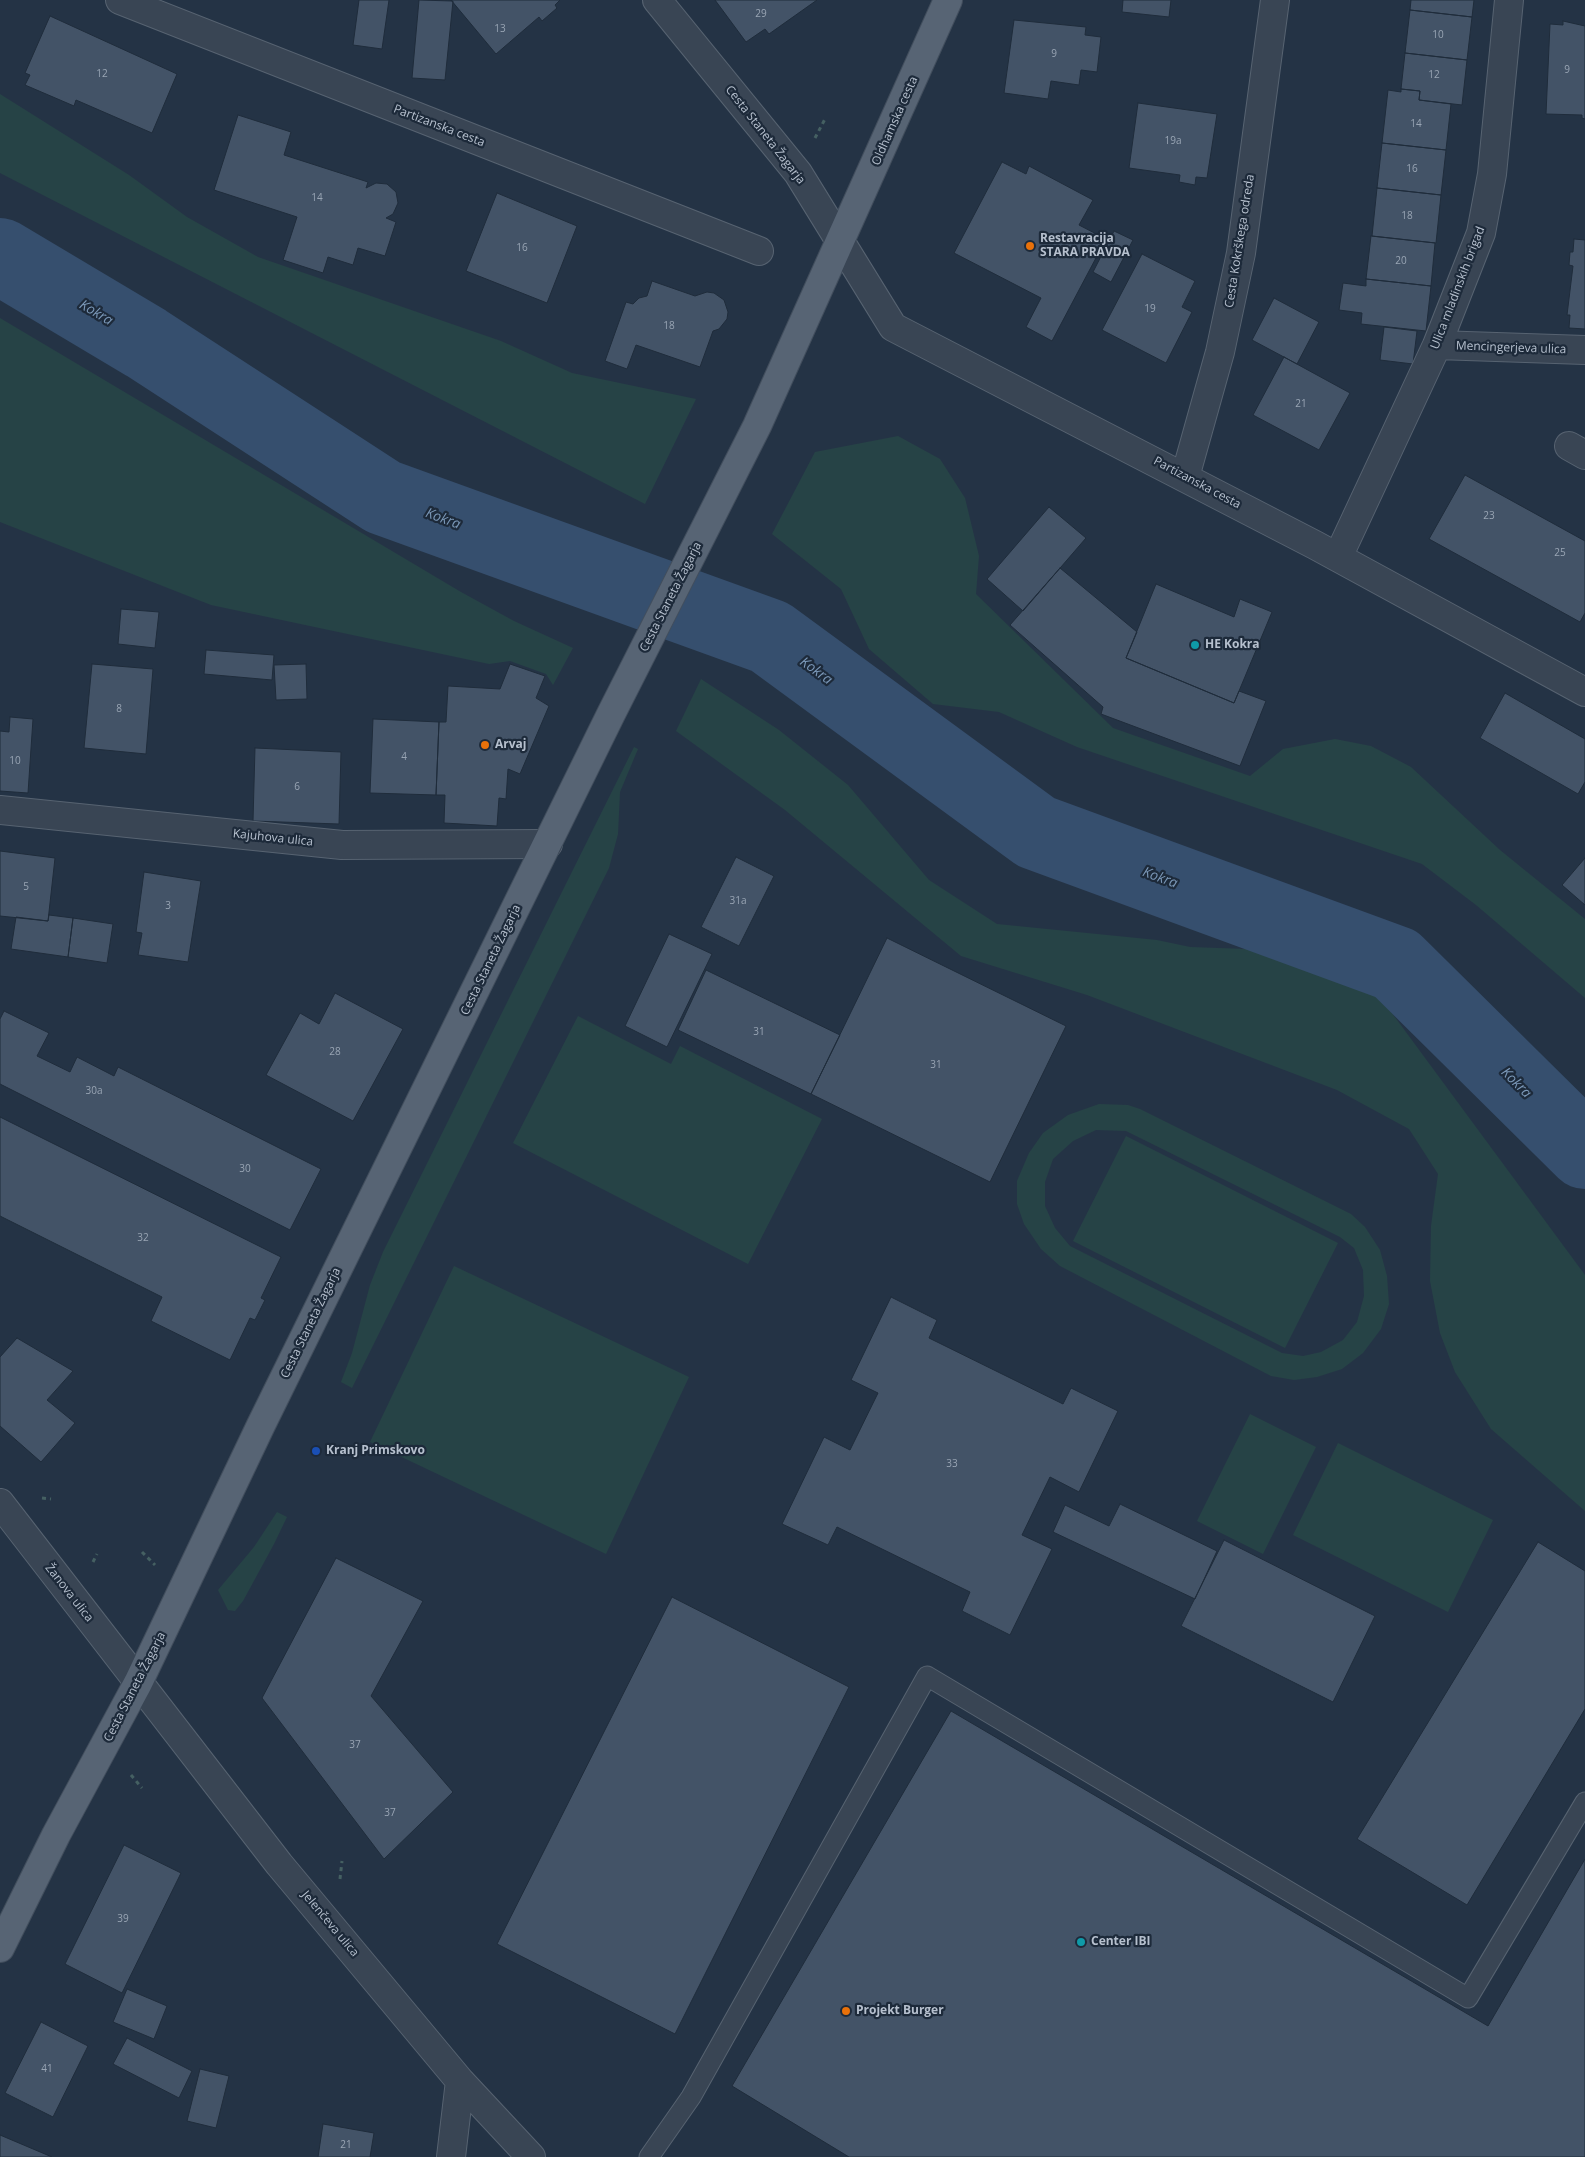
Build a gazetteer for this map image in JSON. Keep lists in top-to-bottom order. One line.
{"streets":{"main road":["Oldhamska cesta","Cesta Staneta Žagarja"],"street":["Partizanska cesta","Cesta Kokrškega odreda","Ulica mladinskih brigad","Mencingerjeva ulica","Kajuhova ulica","Žanova ulica","Jelenčeva ulica"]},"crossings":[["Oldhamska cesta","Partizanska cesta"],["Oldhamska cesta","Cesta Staneta Žagarja"],["Partizanska cesta","Cesta Staneta Žagarja"],["Partizanska cesta","Cesta Kokrškega odreda"],["Partizanska cesta","Ulica mladinskih brigad"],["Cesta Staneta Žagarja","Kajuhova ulica"],["Cesta Staneta Žagarja","Žanova ulica"],["Cesta Staneta Žagarja","Jelenčeva ulica"],["Ulica mladinskih brigad","Mencingerjeva ulica"],["Žanova ulica","Jelenčeva ulica"]],"water":["Kokra"],"places":["Restavracija STARA PRAVDA","HE Kokra","Arvaj","Kranj Primskovo","Center IBI","Projekt Burger"],"house_numbers":["29","13","10","9","9","12","12","14","19a","16","14","18","16","20","19","18","21","23","25","8","4","10","6","5","31a","3","31","28","31","30a","30","32","33","37","37","39","41","21"]}
